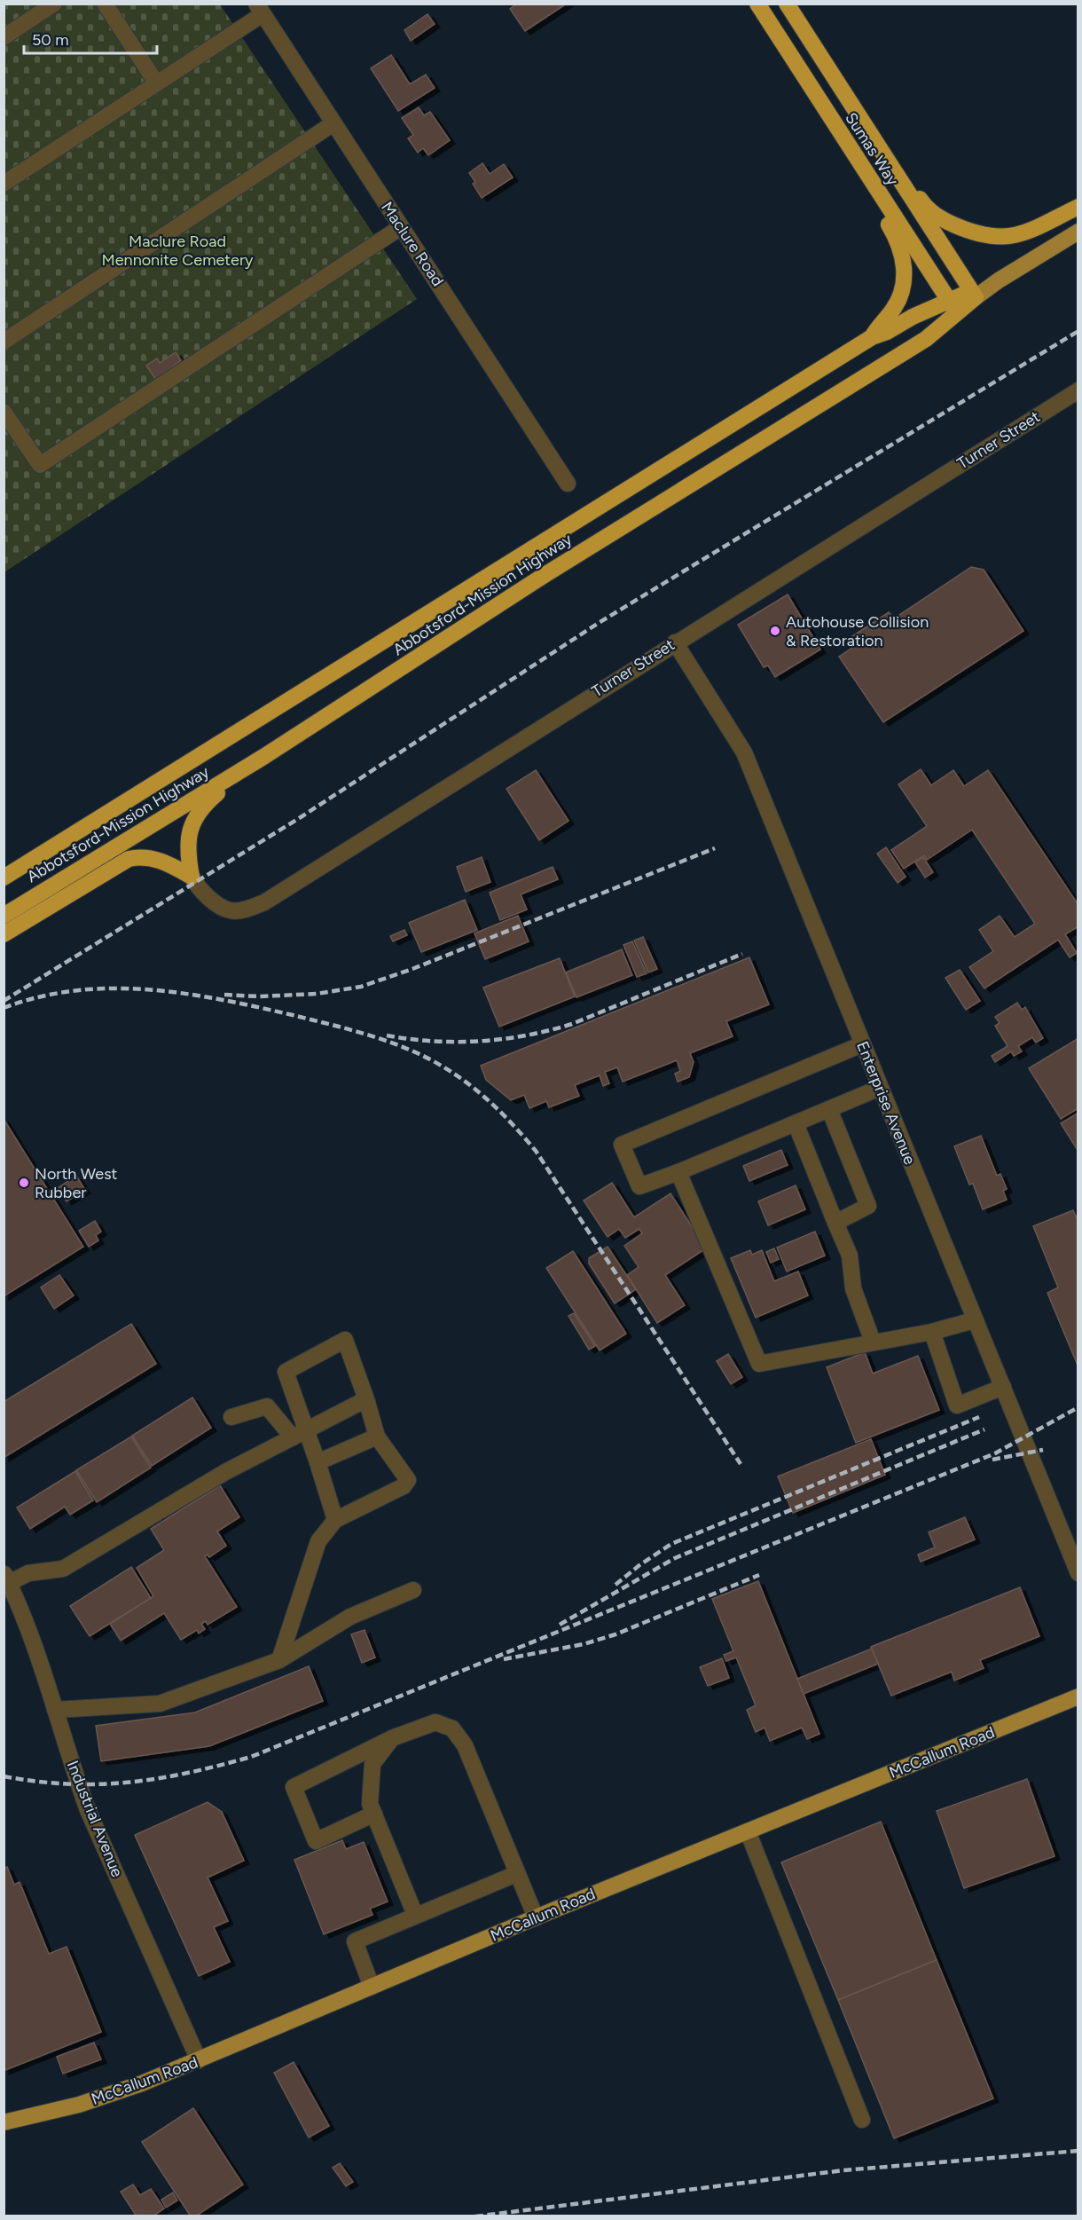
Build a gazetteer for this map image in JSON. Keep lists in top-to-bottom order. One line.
{"streets":{"highway":["Sumas Way","Abbotsford-Mission Highway"],"main road":["McCallum Road"],"street":["Maclure Road","Turner Street","Enterprise Avenue","Industrial Avenue"]},"crossings":[["Sumas Way","Abbotsford-Mission Highway"],["Turner Street","Enterprise Avenue"],["McCallum Road","Industrial Avenue"]],"parks":["Maclure Road Mennonite Cemetery"],"places":["Autohouse Collision & Restoration","North West Rubber"],"scale_bar":"50 m"}
